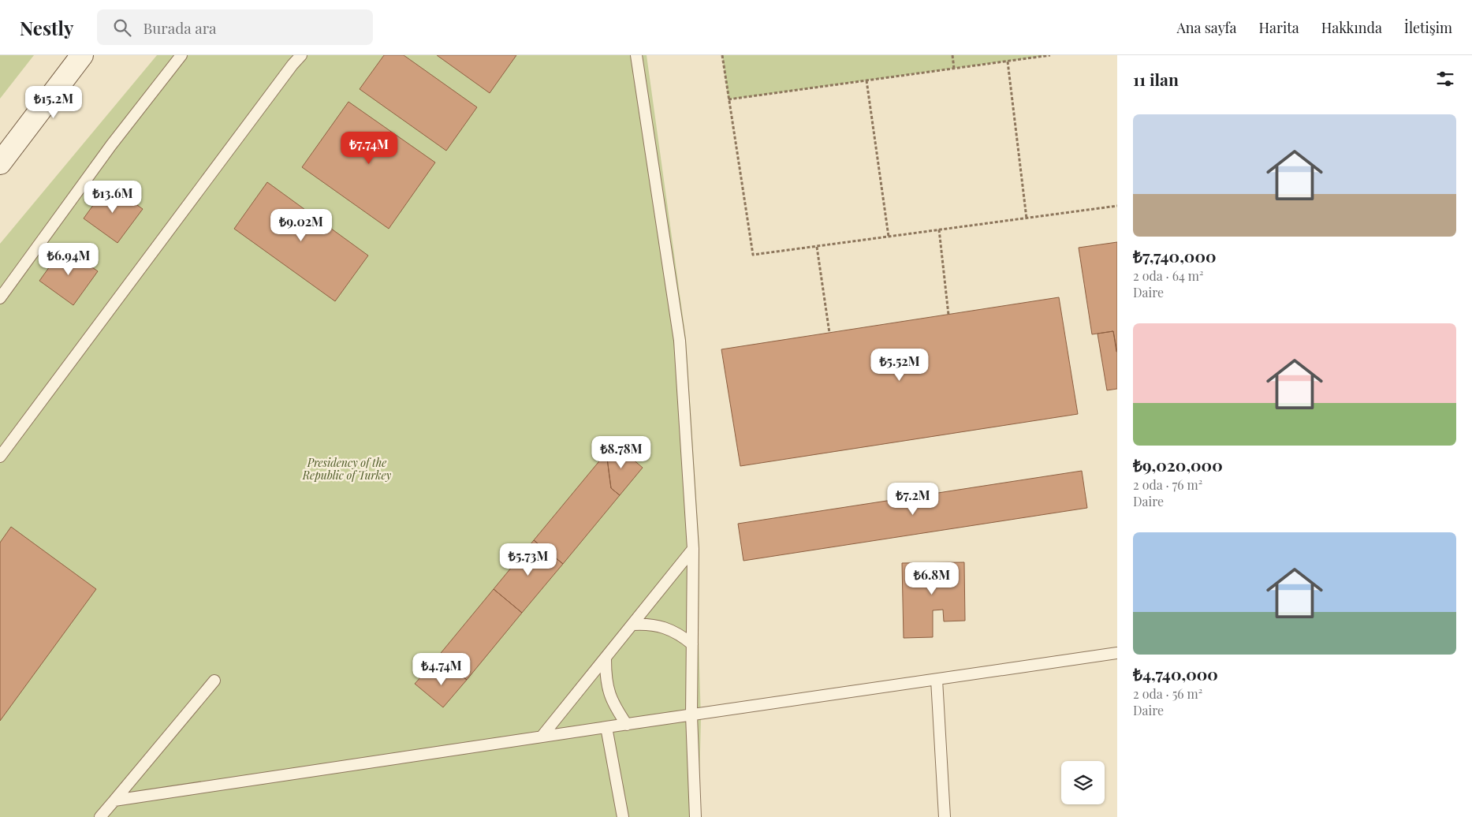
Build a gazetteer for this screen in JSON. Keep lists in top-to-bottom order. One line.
{"parks":["Presidency of the Republic of Turkey"],"page":{"header":"Nestly","search":"Burada ara","nav":["Ana sayfa","Harita","Hakkında","İletişim"],"heading":"11 ilan","price":["₺15.2M","₺7.74M","₺13.6M","₺9.02M","₺6.94M","₺5.52M","₺8.78M","₺7.2M","₺5.73M","₺6.8M","₺4.74M"],"list":[{"name":"₺7,740,000","note":"2 oda · 64 m² · Daire"},{"name":"₺9,020,000","note":"2 oda · 76 m² · Daire"},{"name":"₺4,740,000","note":"2 oda · 56 m² · Daire"}]}}
